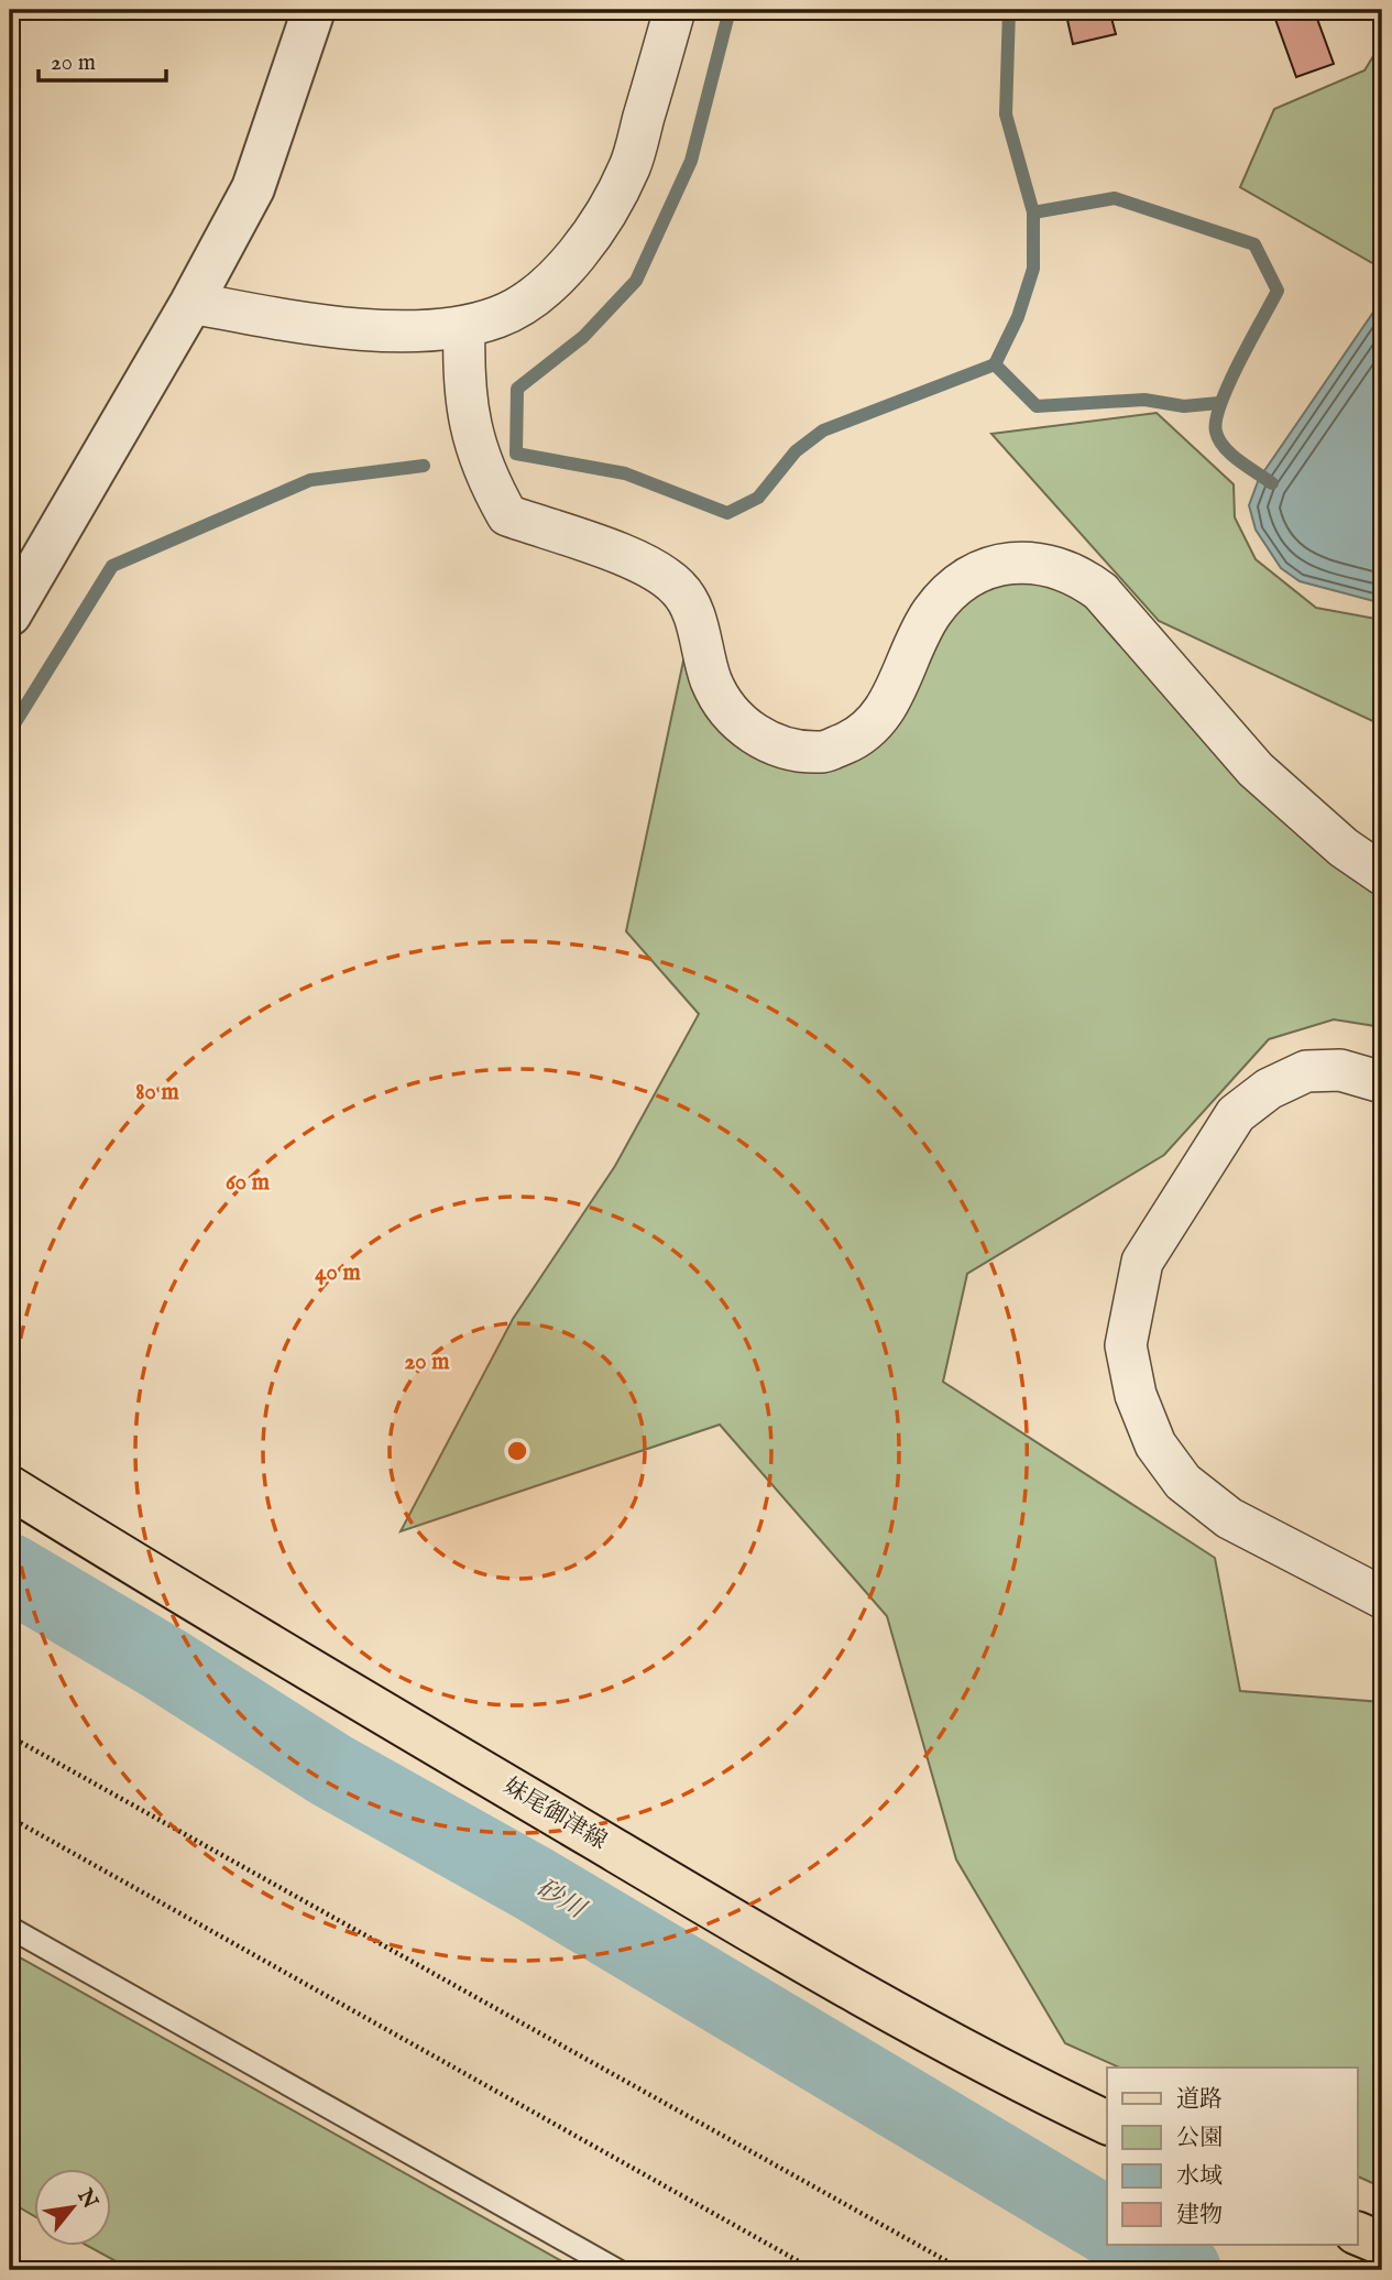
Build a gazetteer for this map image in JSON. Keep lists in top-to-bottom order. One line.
{"streets":{"main road":["妹尾御津線"]},"water":["砂川"],"legend":["道路","公園","水域","建物"],"scale_bar":"20 m","north":"top right","rings":["80 m","60 m","40 m","20 m"]}
